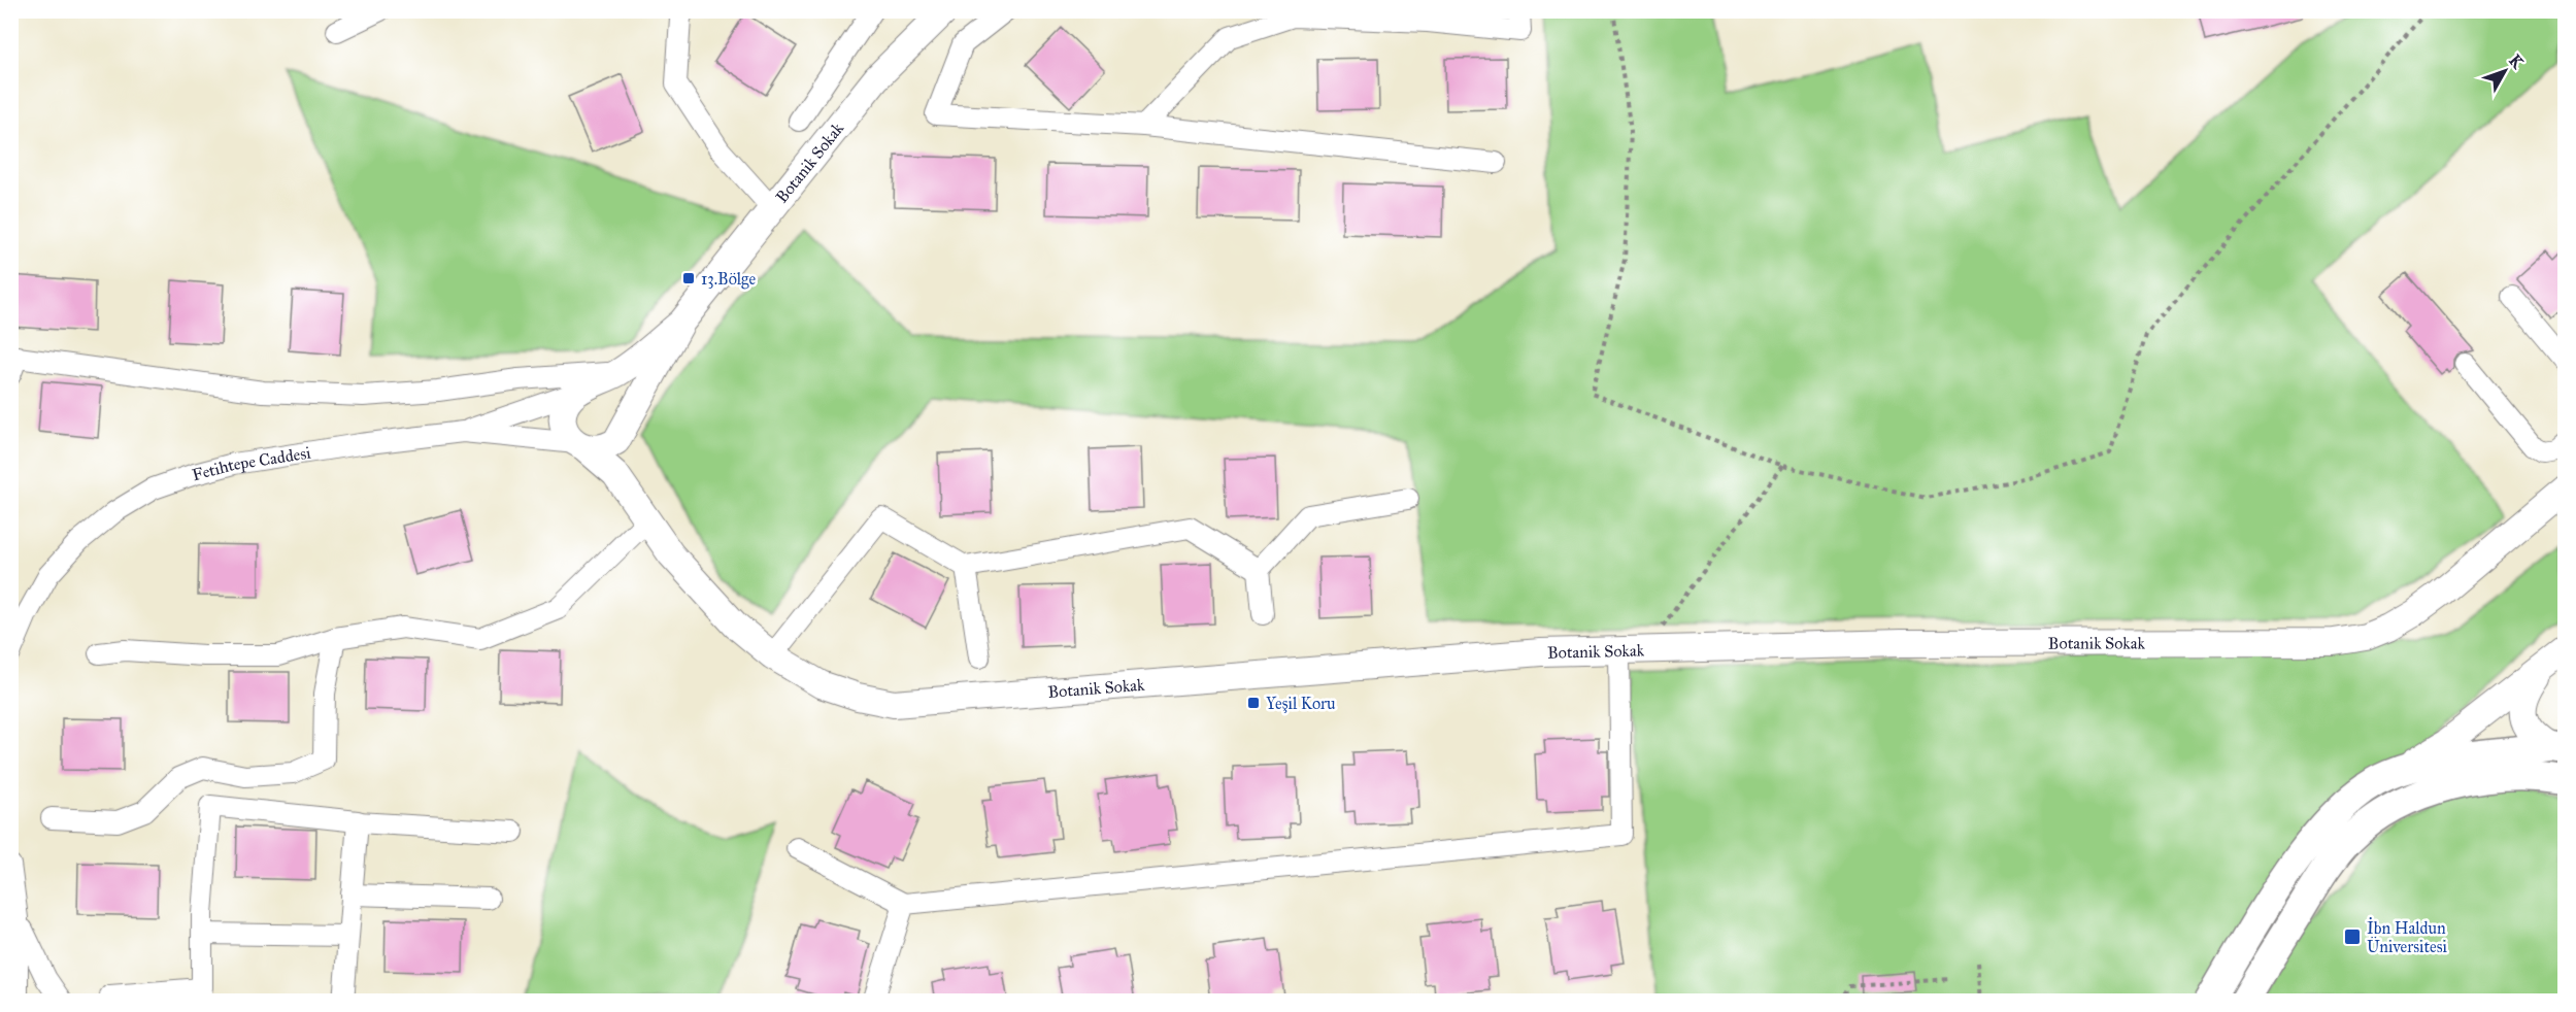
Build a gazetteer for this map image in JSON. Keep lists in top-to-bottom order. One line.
{"streets":{"main road":["Botanik Sokak"],"street":["Fetihtepe Caddesi"]},"crossings":[["Botanik Sokak","Fetihtepe Caddesi"]],"places":{"transit":["13.Bölge","Yeşil Koru","İbn Haldun Üniversitesi"]},"north":"top right"}
